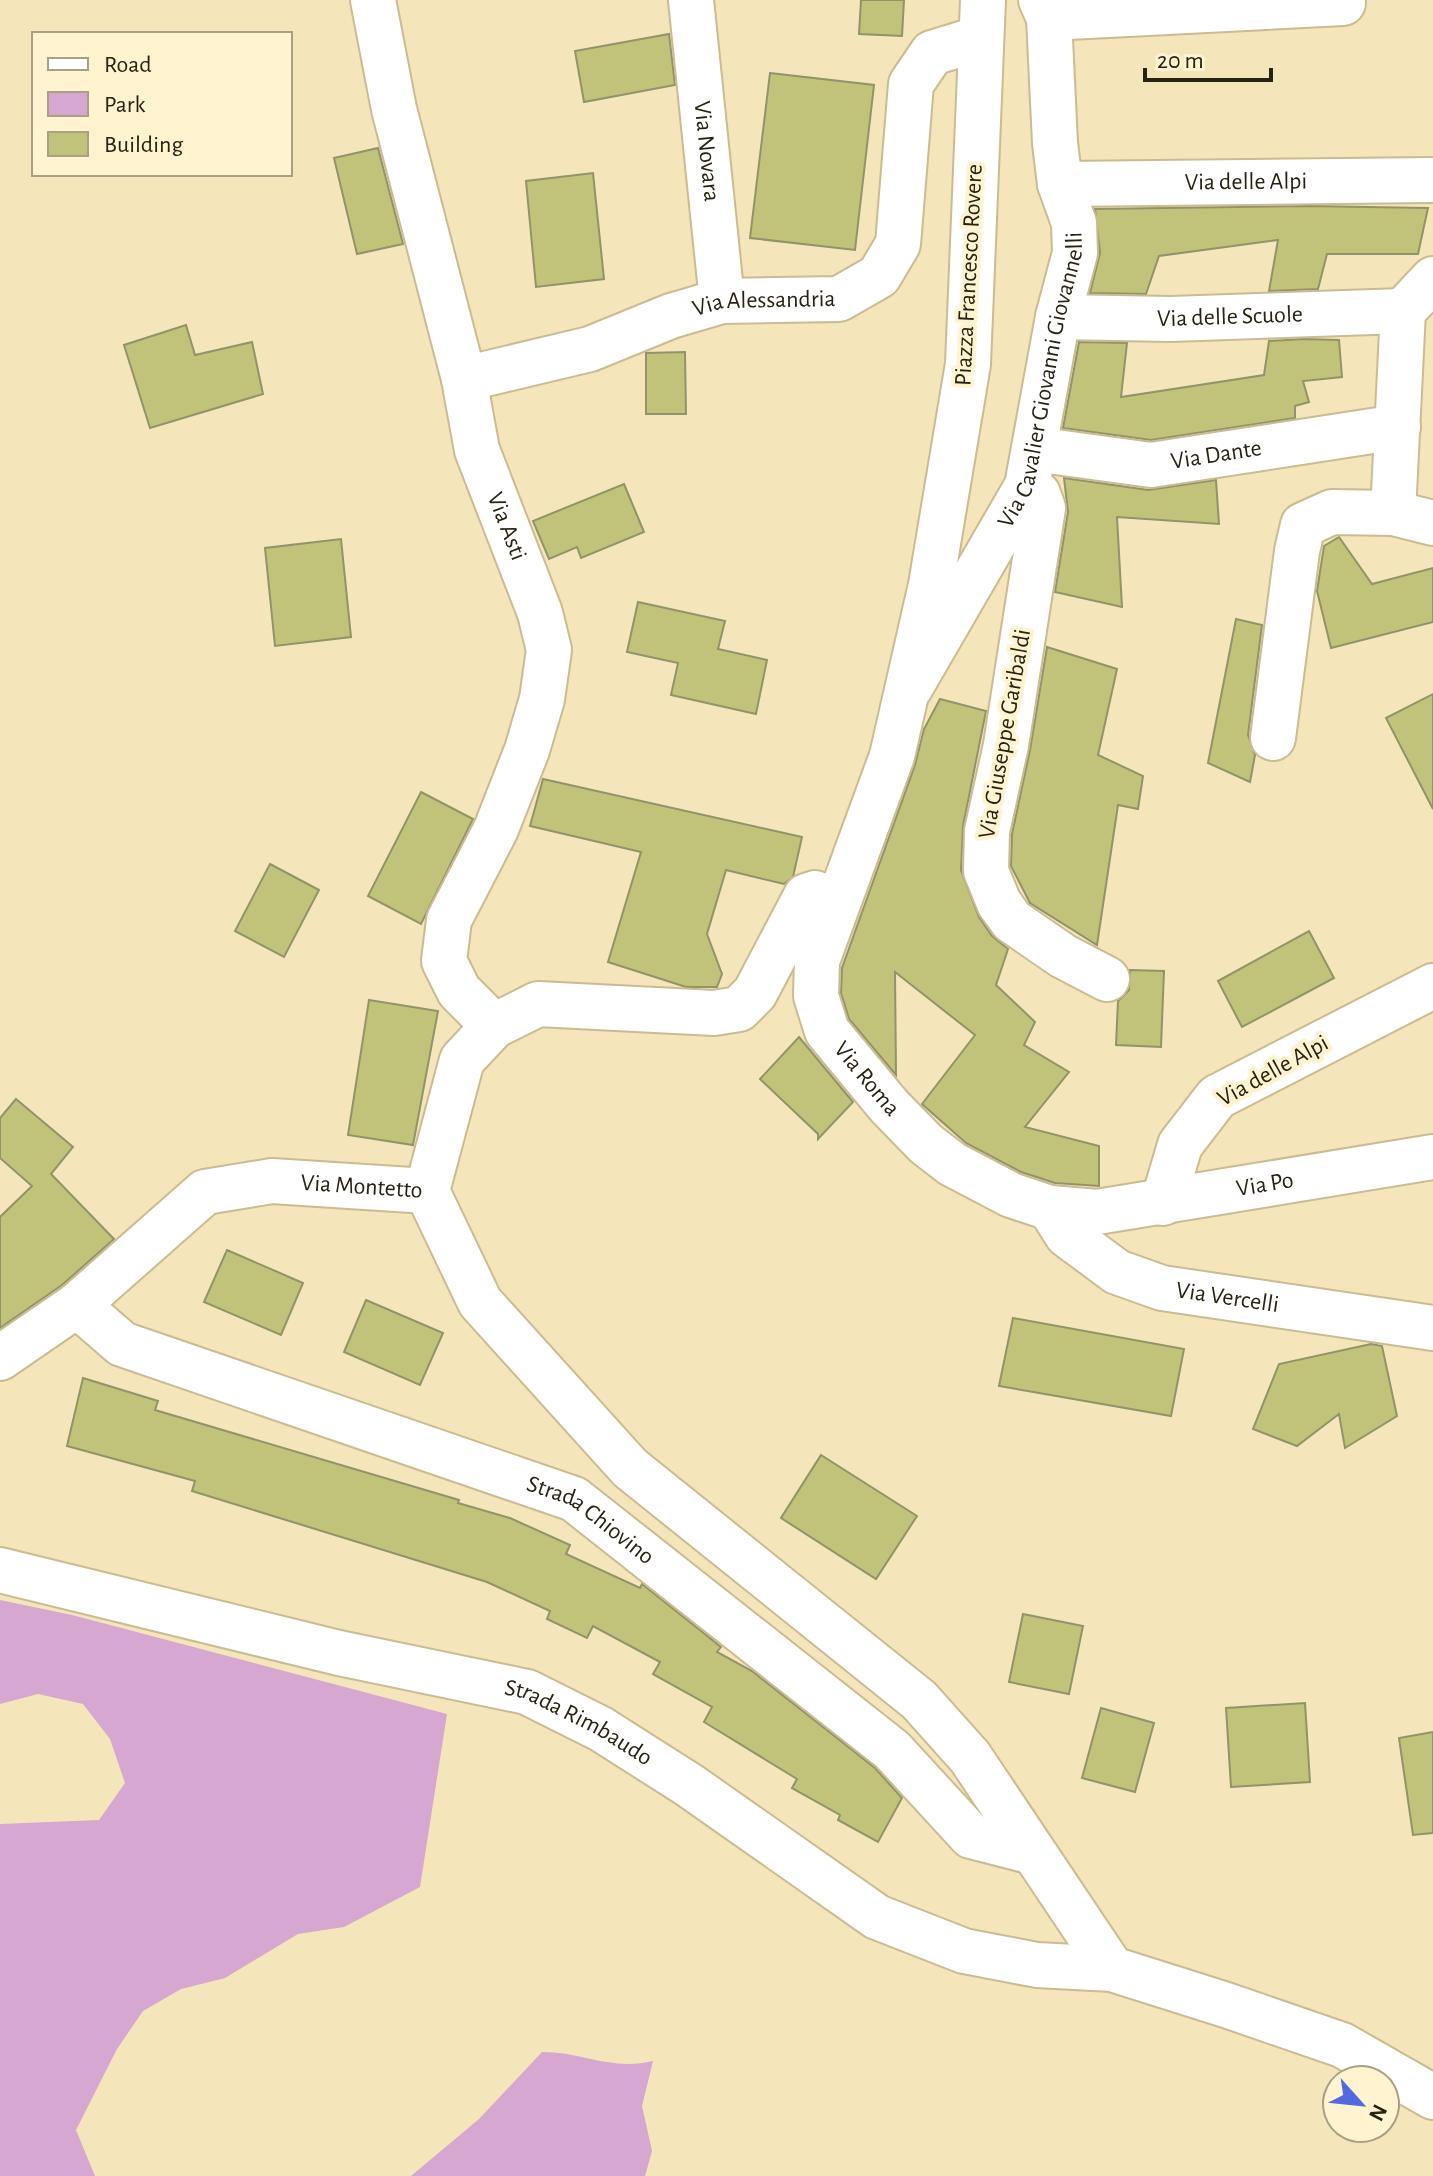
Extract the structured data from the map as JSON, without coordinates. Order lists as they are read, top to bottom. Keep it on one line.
{"streets":{"street":["Via Novara","Via delle Alpi","Piazza Francesco Rovere","Via Alessandria","Via delle Scuole","Via Cavalier Giovanni Giovannelli","Via Dante","Via Asti","Via Giuseppe Garibaldi","Via Roma","Via Montetto","Via Po","Via Vercelli","Strada Chiovino","Strada Rimbaudo"]},"crossings":[["Via Novara","Via Alessandria"],["Via delle Alpi","Via Cavalier Giovanni Giovannelli"],["Via delle Alpi","Via Po"],["Piazza Francesco Rovere","Via Alessandria"],["Piazza Francesco Rovere","Via Cavalier Giovanni Giovannelli"],["Piazza Francesco Rovere","Via Roma"],["Via Alessandria","Via Asti"],["Via delle Scuole","Via Cavalier Giovanni Giovannelli"],["Via Cavalier Giovanni Giovannelli","Via Dante"],["Via Cavalier Giovanni Giovannelli","Via Giuseppe Garibaldi"],["Via Cavalier Giovanni Giovannelli","Via Roma"],["Via Dante","Via Giuseppe Garibaldi"],["Via Asti","Via Montetto"],["Via Roma","Via Montetto"],["Via Roma","Via Po"],["Via Roma","Via Vercelli"],["Via Montetto","Strada Chiovino"]],"legend":["Road","Park","Building"],"scale_bar":"20 m","north":"bottom right"}
